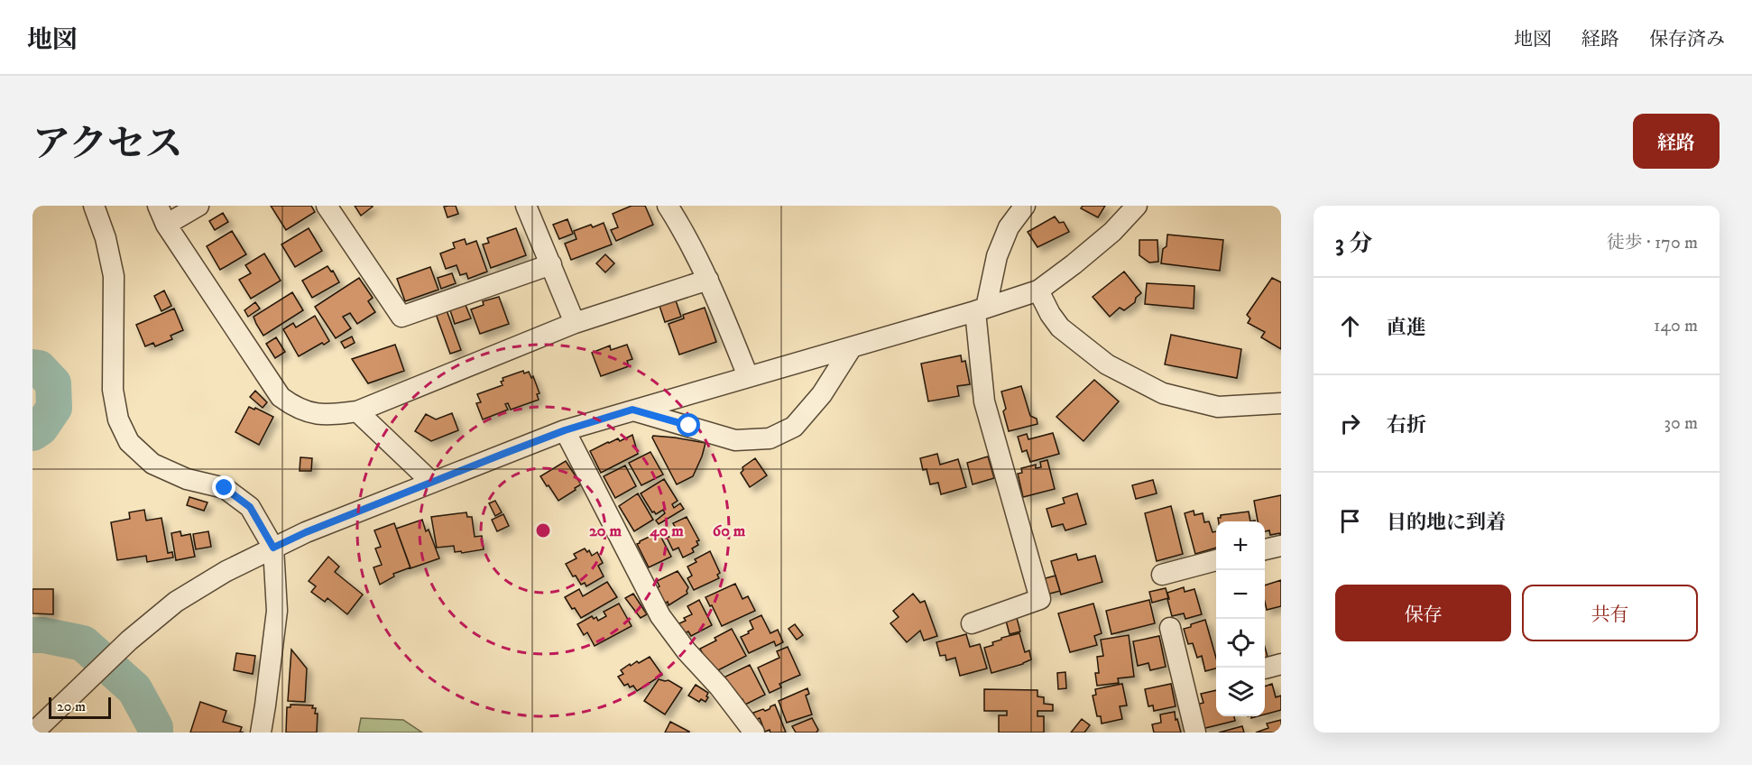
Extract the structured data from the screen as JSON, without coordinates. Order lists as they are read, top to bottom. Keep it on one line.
{"scale_bar":"20 m","page":{"header":"地図","nav":["地図","経路","保存済み"],"title":"アクセス","buttons":["経路",["保存","共有"]],"heading":["3 分","徒歩 · 170 m"],"list":[["直進","140 m"],["右折","30 m"],"目的地に到着"],"map_buttons":["+","−"],"scale":"20 m"},"rings":["20 m","40 m","60 m"]}
